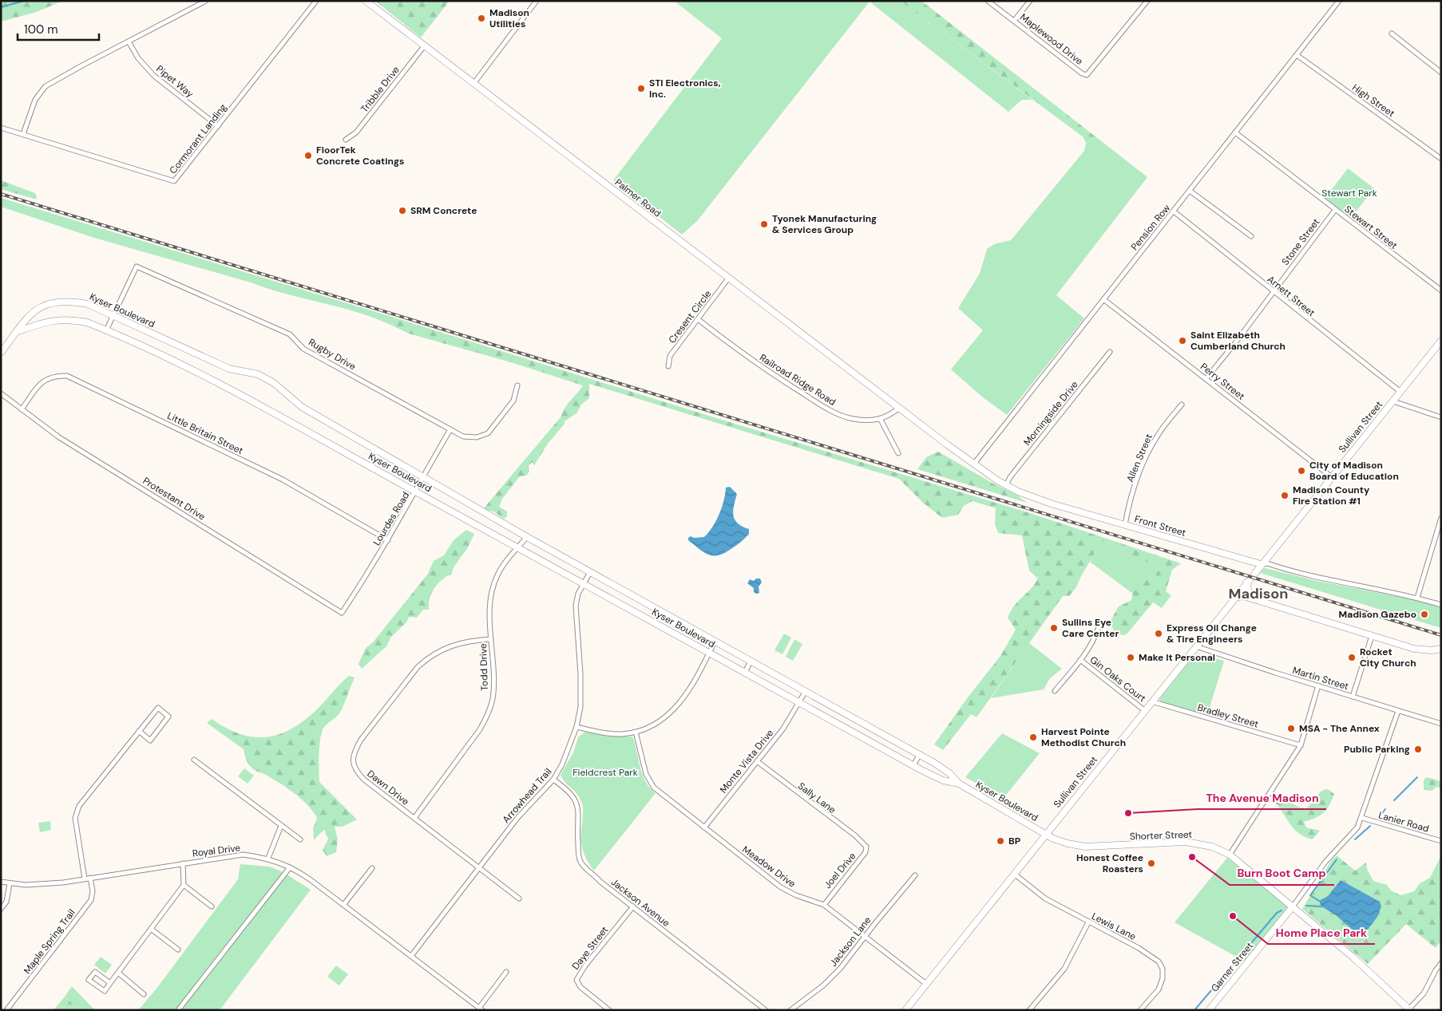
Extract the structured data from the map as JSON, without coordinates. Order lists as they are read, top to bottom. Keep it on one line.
{"streets":{"street":["Maplewood Drive","Pipet Way","Tribble Drive","High Street","Cormorant Landing","Palmer Road","Pension Row","Stewart Street","Stone Street","Arnett Street","Kyser Boulevard","Cresent Circle","Rugby Drive","Railroad Ridge Road","Perry Street","Morningside Drive","Sullivan Street","Little Britain Street","Allen Street","Protestant Drive","Lourdes Road","Front Street","Todd Drive","Martin Street","Gin Oaks Court","Bradley Street","Monte Vista Drive","Dawn Drive","Arrowhead Trail","Sally Lane","Lanier Road","Shorter Street","Royal Drive","Meadow Drive","Joel Drive","Jackson Avenue","Lewis Lane","Maple Spring Trail","Jackson Lane","Daye Street","Garner Street"]},"crossings":[["Pipet Way","Cormorant Landing"],["Tribble Drive","Palmer Road"],["High Street","Pension Row"],["Palmer Road","Cresent Circle"],["Palmer Road","Front Street"],["Pension Row","Stewart Street"],["Pension Row","Arnett Street"],["Pension Row","Perry Street"],["Pension Row","Front Street"],["Stewart Street","Stone Street"],["Stone Street","Arnett Street"],["Stone Street","Perry Street"],["Arnett Street","Sullivan Street"],["Kyser Boulevard","Rugby Drive"],["Kyser Boulevard","Sullivan Street"],["Kyser Boulevard","Lourdes Road"],["Kyser Boulevard","Todd Drive"],["Kyser Boulevard","Monte Vista Drive"],["Kyser Boulevard","Arrowhead Trail"],["Kyser Boulevard","Shorter Street"],["Cresent Circle","Railroad Ridge Road"],["Rugby Drive","Lourdes Road"],["Perry Street","Sullivan Street"],["Morningside Drive","Front Street"],["Sullivan Street","Front Street"],["Sullivan Street","Martin Street"],["Sullivan Street","Gin Oaks Court"],["Sullivan Street","Bradley Street"],["Sullivan Street","Shorter Street"],["Sullivan Street","Meadow Drive"],["Sullivan Street","Lewis Lane"],["Little Britain Street","Protestant Drive"],["Little Britain Street","Lourdes Road"],["Allen Street","Front Street"],["Protestant Drive","Lourdes Road"],["Todd Drive","Dawn Drive"],["Martin Street","Garner Street"],["Monte Vista Drive","Sally Lane"],["Monte Vista Drive","Meadow Drive"],["Dawn Drive","Arrowhead Trail"],["Arrowhead Trail","Royal Drive"],["Arrowhead Trail","Jackson Avenue"],["Sally Lane","Joel Drive"],["Lanier Road","Garner Street"],["Shorter Street","Garner Street"],["Royal Drive","Maple Spring Trail"],["Meadow Drive","Joel Drive"],["Meadow Drive","Jackson Lane"],["Jackson Avenue","Daye Street"]],"districts":["Madison"],"parks":["Stewart Park","Fieldcrest Park"],"places":["Madison Utilities","STI Electronics, Inc.","FloorTek Concrete Coatings","SRM Concrete","Tyonek Manufacturing & Services Group","Saint Elizabeth Cumberland Church","City of Madison Board of Education","Madison County Fire Station #1","Madison Gazebo","Sullins Eye Care Center","Express Oil Change & Tire Engineers","Make It Personal","Rocket City Church","MSA - The Annex","Harvest Pointe Methodist Church","Public Parking","The Avenue Madison","BP","Burn Boot Camp","Honest Coffee Roasters","Home Place Park"],"scale_bar":"100 m"}
